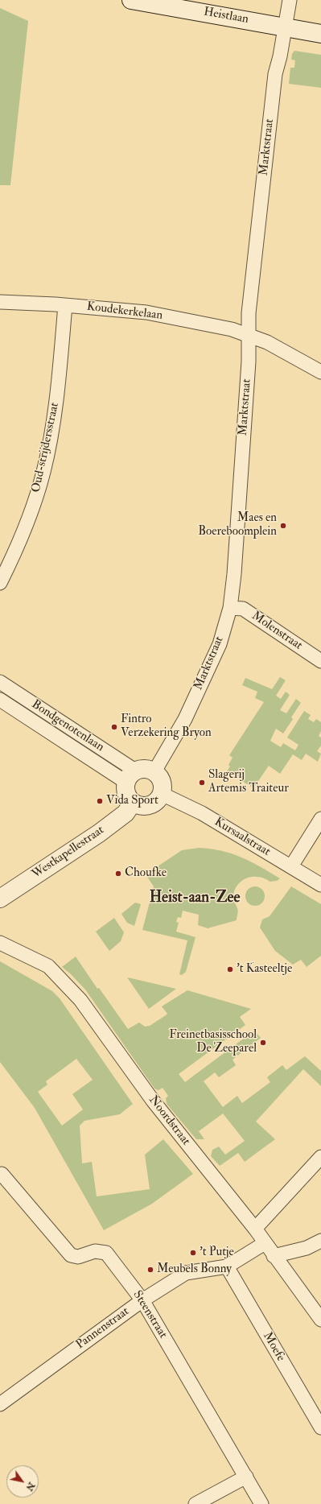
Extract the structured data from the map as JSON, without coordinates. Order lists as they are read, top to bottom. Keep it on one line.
{"streets":{"street":["Heistlaan","Marktstraat","Koudekerkelaan","Oud-strijdersstraat","Molenstraat","Bondgenotenlaan","Kursaalstraat","Westkapellestraat","Noordstraat","Steenstraat","Pannenstraat","Moefe"]},"crossings":[["Heistlaan","Marktstraat"],["Marktstraat","Koudekerkelaan"],["Marktstraat","Molenstraat"],["Marktstraat","Bondgenotenlaan"],["Marktstraat","Kursaalstraat"],["Marktstraat","Westkapellestraat"],["Koudekerkelaan","Oud-strijdersstraat"],["Bondgenotenlaan","Kursaalstraat"],["Bondgenotenlaan","Westkapellestraat"],["Kursaalstraat","Westkapellestraat"],["Noordstraat","Pannenstraat"],["Steenstraat","Pannenstraat"],["Pannenstraat","Moefe"]],"districts":["Heist-aan-Zee"],"places":["Maes en Boereboomplein","Fintro Verzekering Bryon","Slagerij Artemis Traiteur","Vida Sport","Choufke","'t Kasteeltje","Freinetbasisschool De Zeeparel","'t Putje","Meubels Bonny"],"north":"bottom right"}
